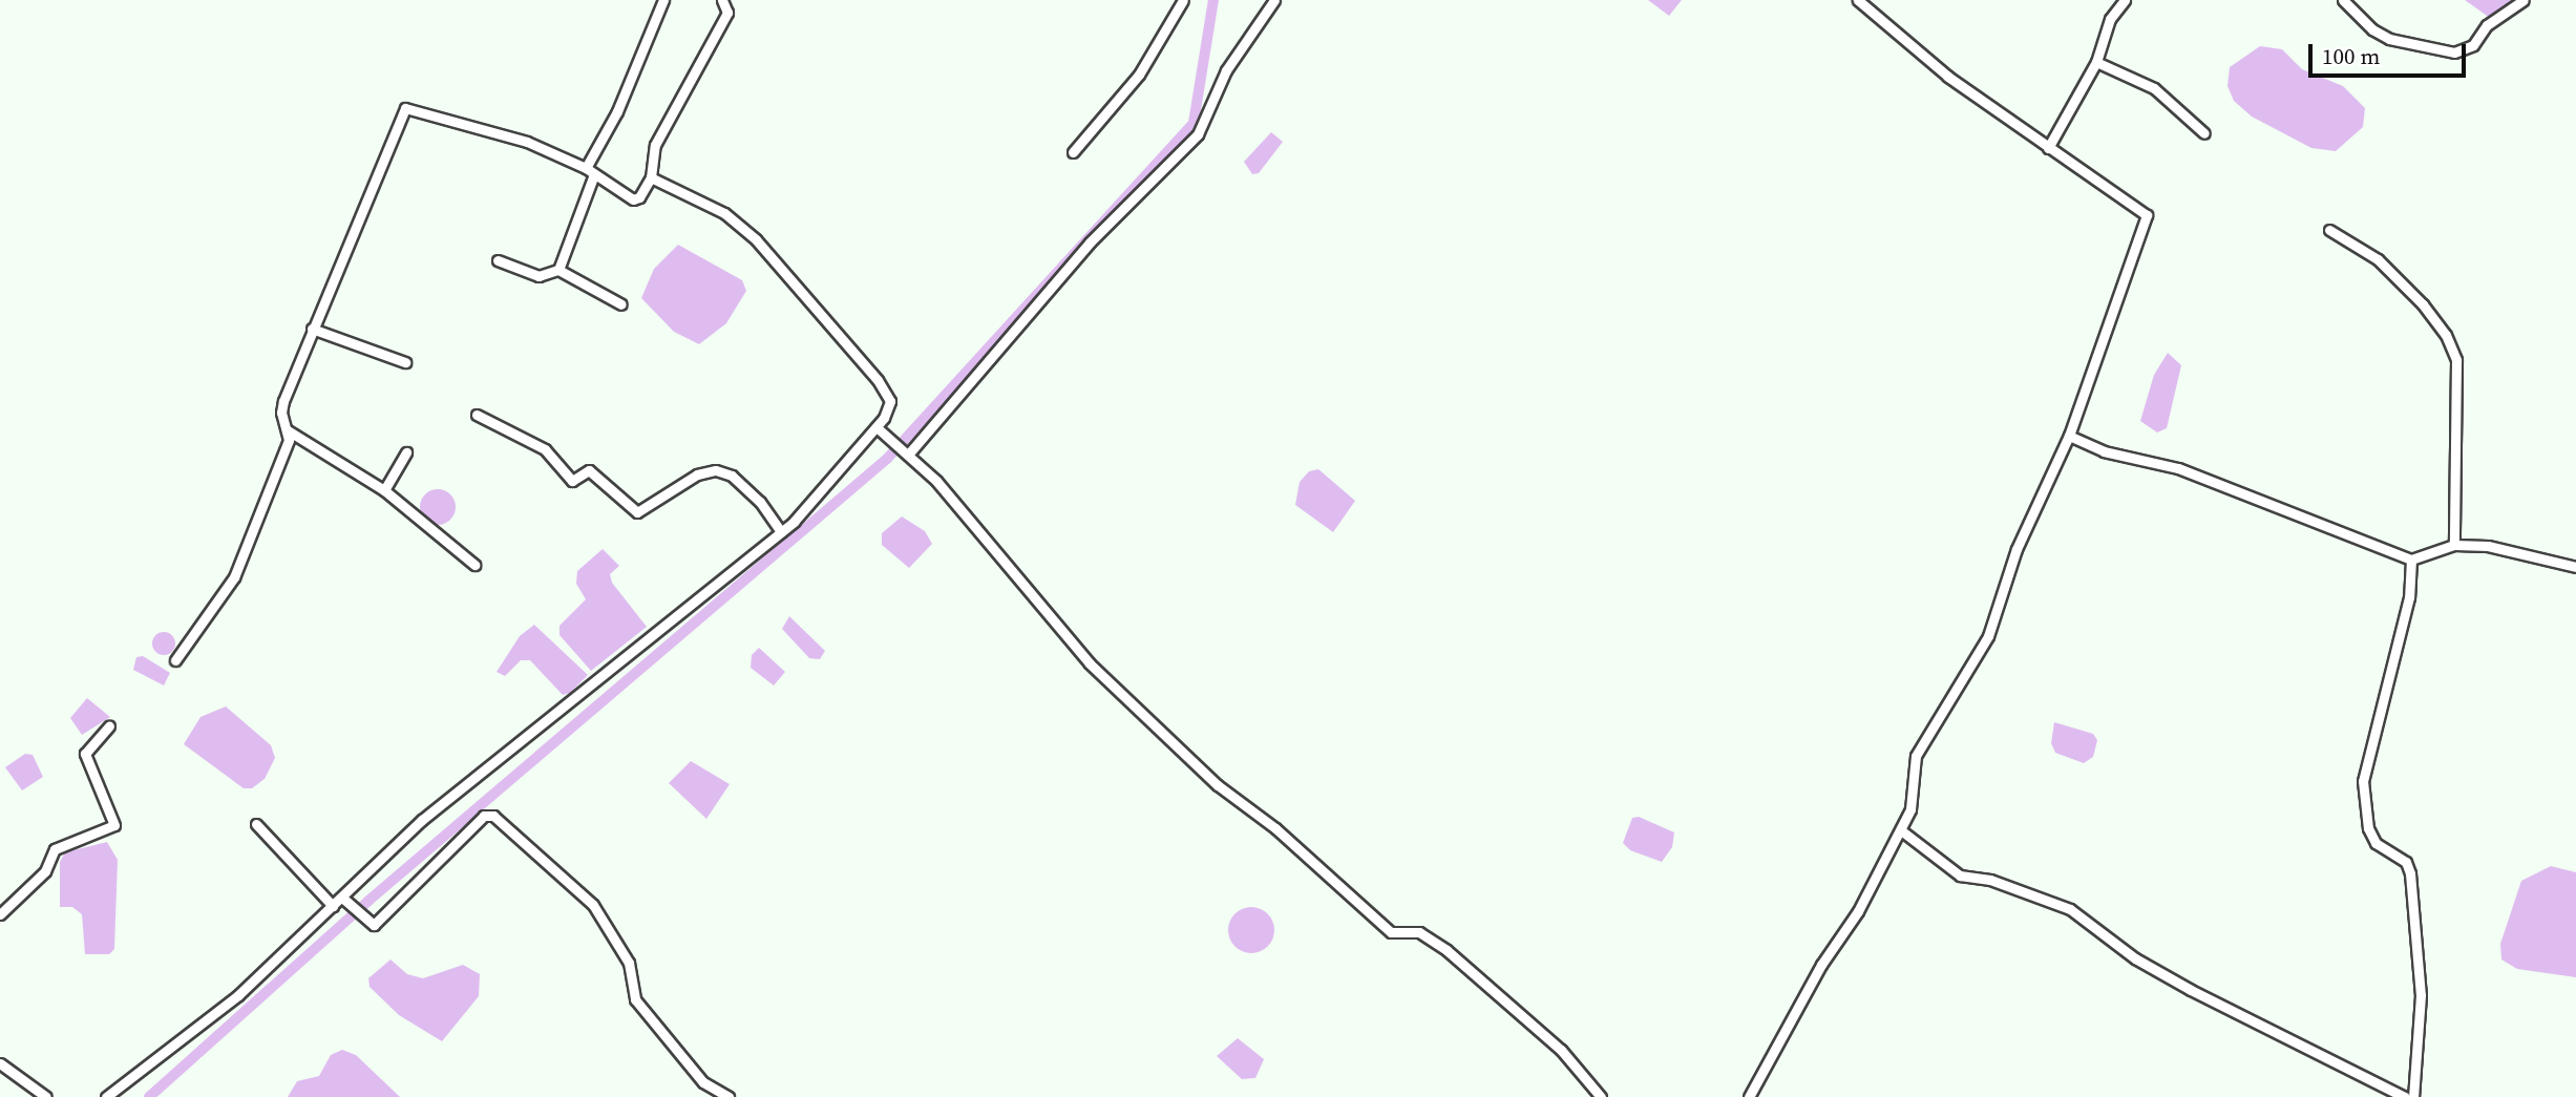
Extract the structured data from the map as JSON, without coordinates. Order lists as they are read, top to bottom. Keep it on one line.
{"scale_bar":"100 m"}
